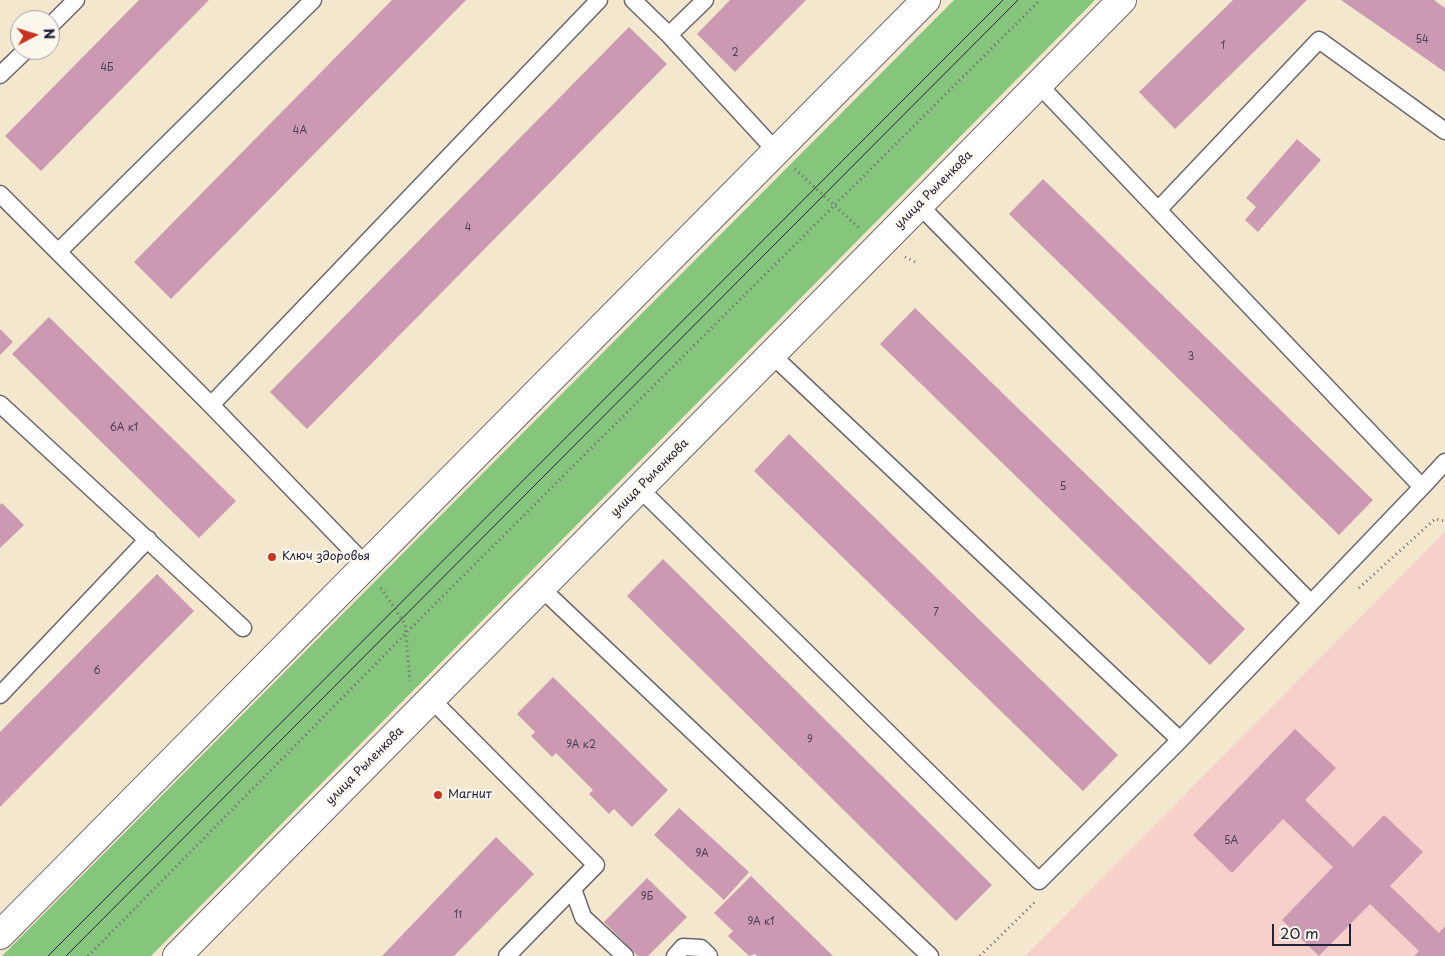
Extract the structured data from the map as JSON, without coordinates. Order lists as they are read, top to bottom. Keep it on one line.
{"streets":{"main road":["улица Рыленкова"]},"places":["Ключ здоровья","Магнит"],"house_numbers":["54","1","2","4Б","4А","4","3","6А к1","5","7","6","9","9А к2","5А","9А","9Б","11","9А к1"],"scale_bar":"20 m","north":"right"}
